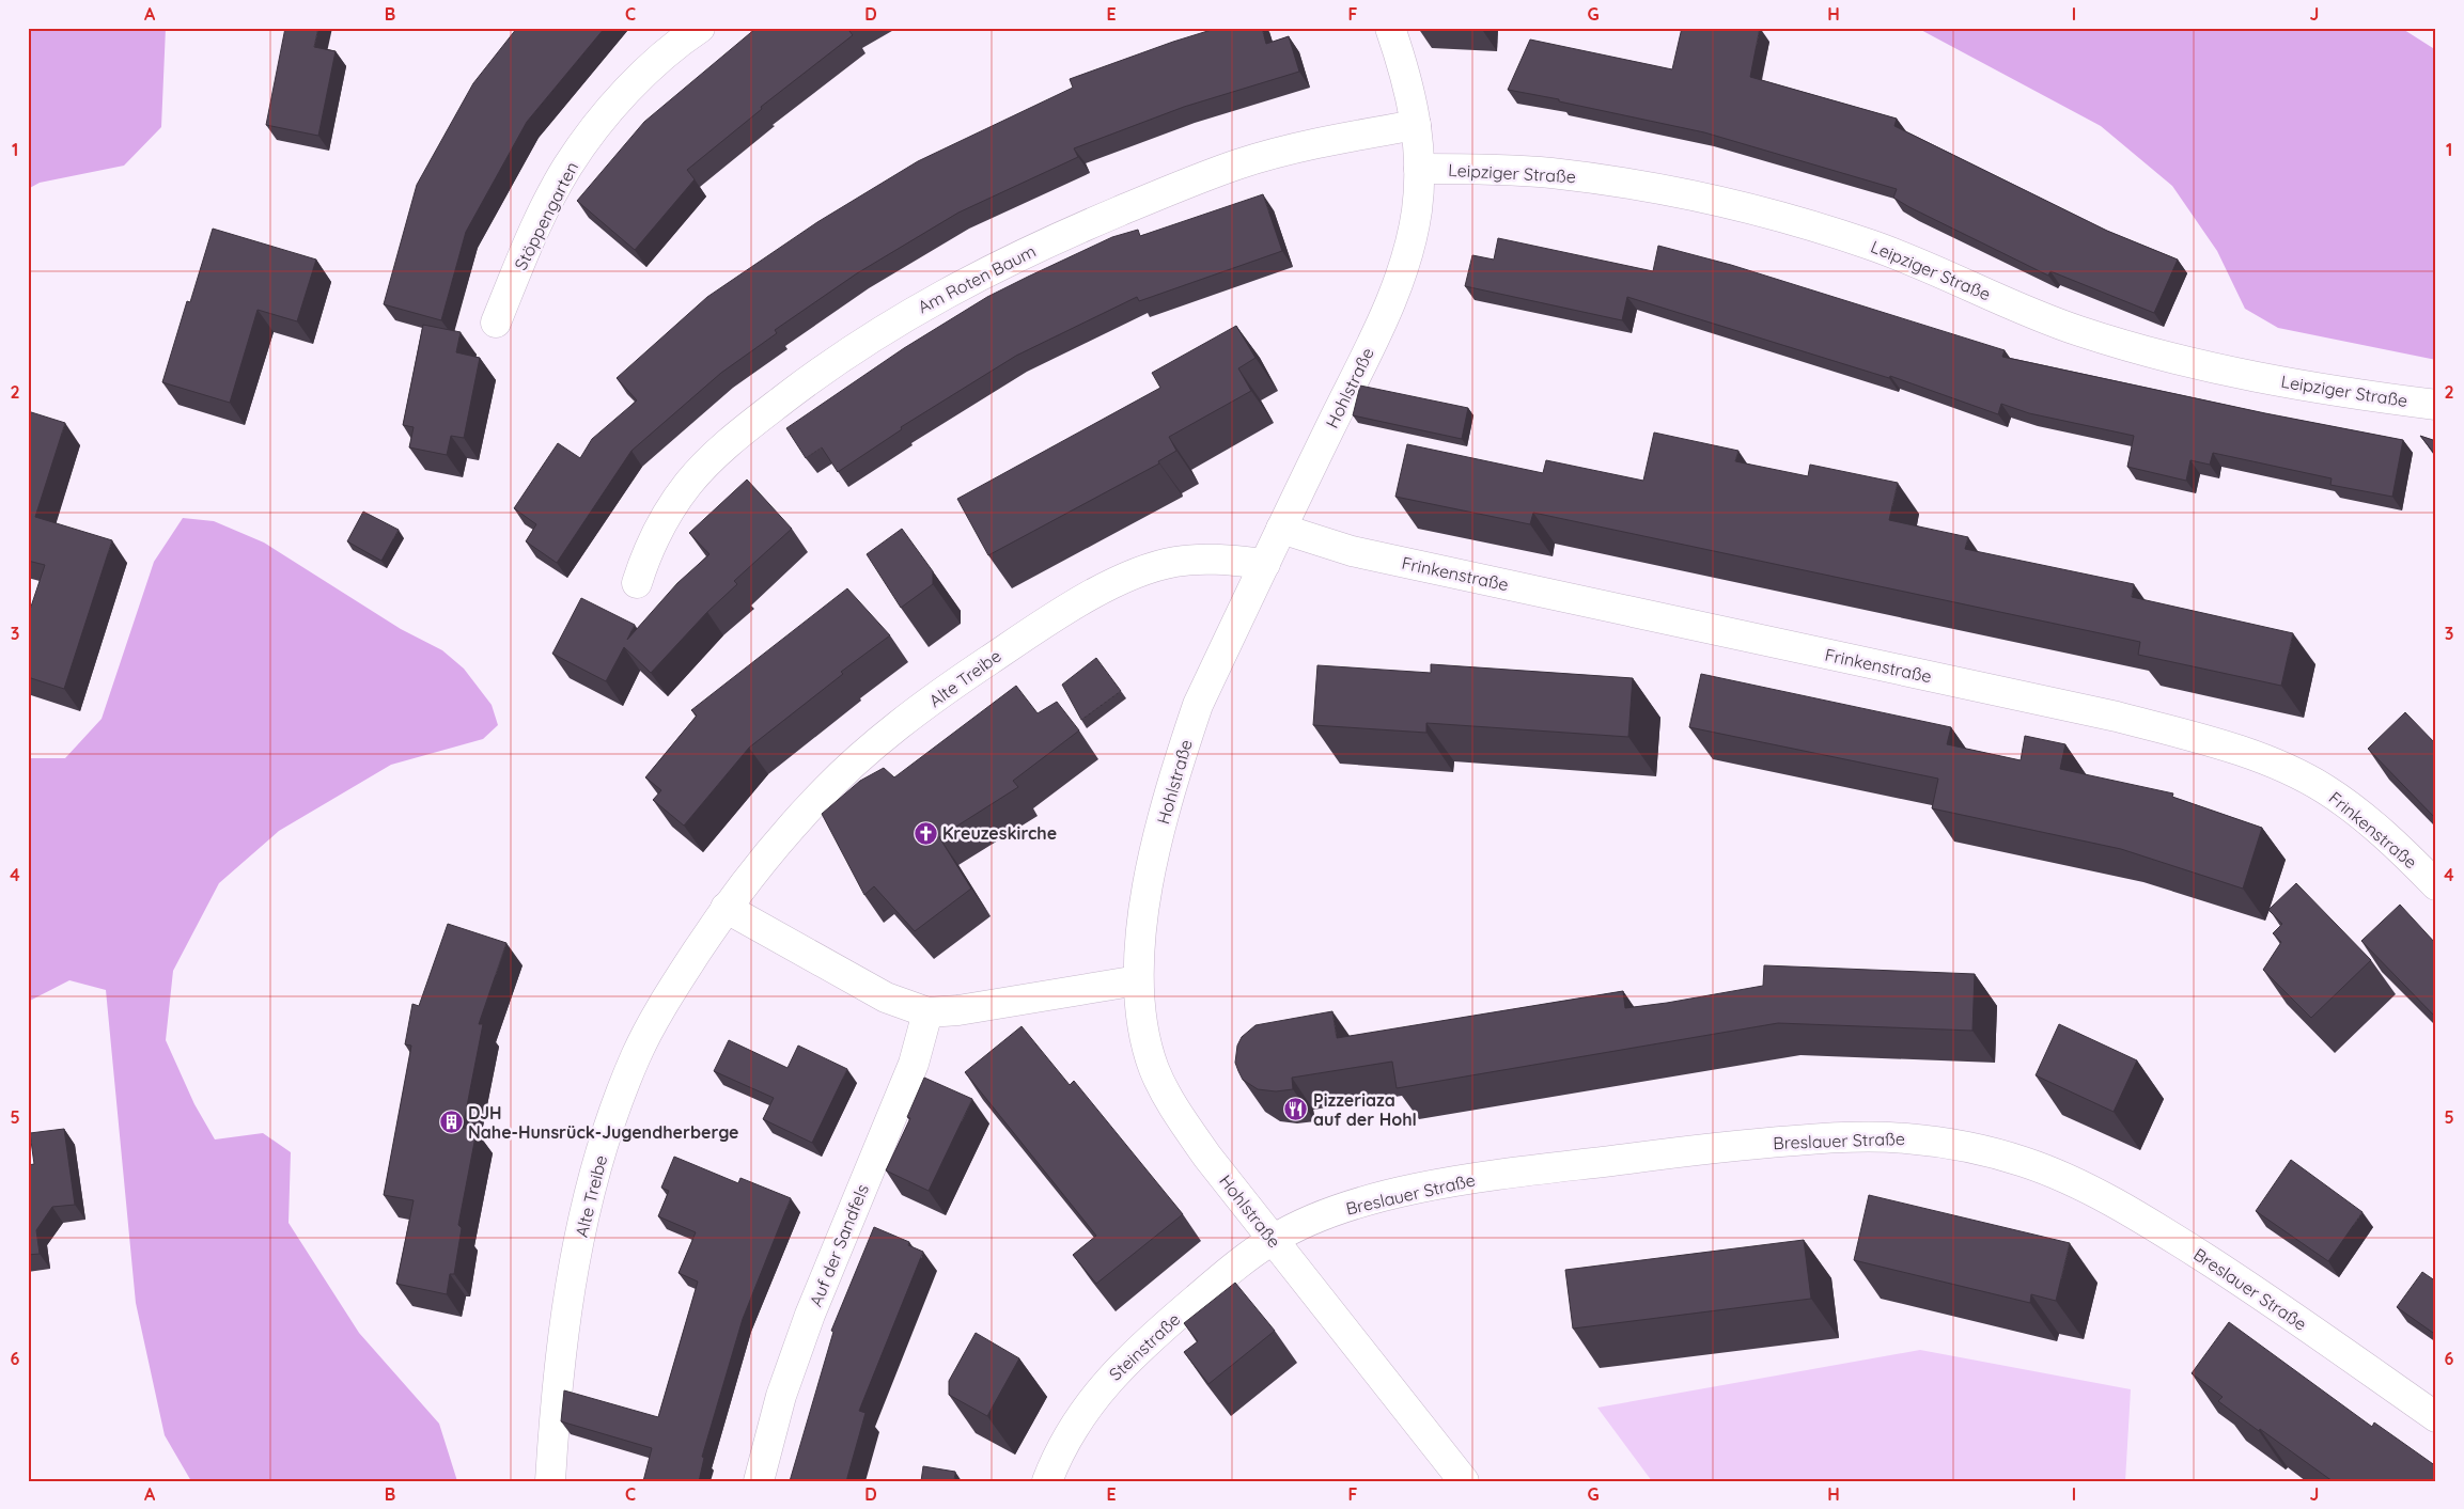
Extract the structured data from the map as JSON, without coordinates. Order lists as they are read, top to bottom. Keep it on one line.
{"streets":{"street":["Leipziger Straße","Stöppengarten","Am Roten Baum","Hohlstraße","Frinkenstraße","Alte Treibe","Breslauer Straße","Auf der Sandfels","Steinstraße"]},"crossings":[["Leipziger Straße","Hohlstraße"],["Am Roten Baum","Hohlstraße"],["Hohlstraße","Frinkenstraße"],["Hohlstraße","Alte Treibe"],["Hohlstraße","Breslauer Straße"],["Hohlstraße","Steinstraße"],["Breslauer Straße","Steinstraße"]],"places":{"church":["Kreuzeskirche"],"restaurant":["Pizzeriaza auf der Hohl"],"building":["DJH Nahe-Hunsrück-Jugendherberge"]},"grid":{"columns":["A","B","C","D","E","F","G","H","I","J"],"rows":["1","2","3","4","5","6"]}}
